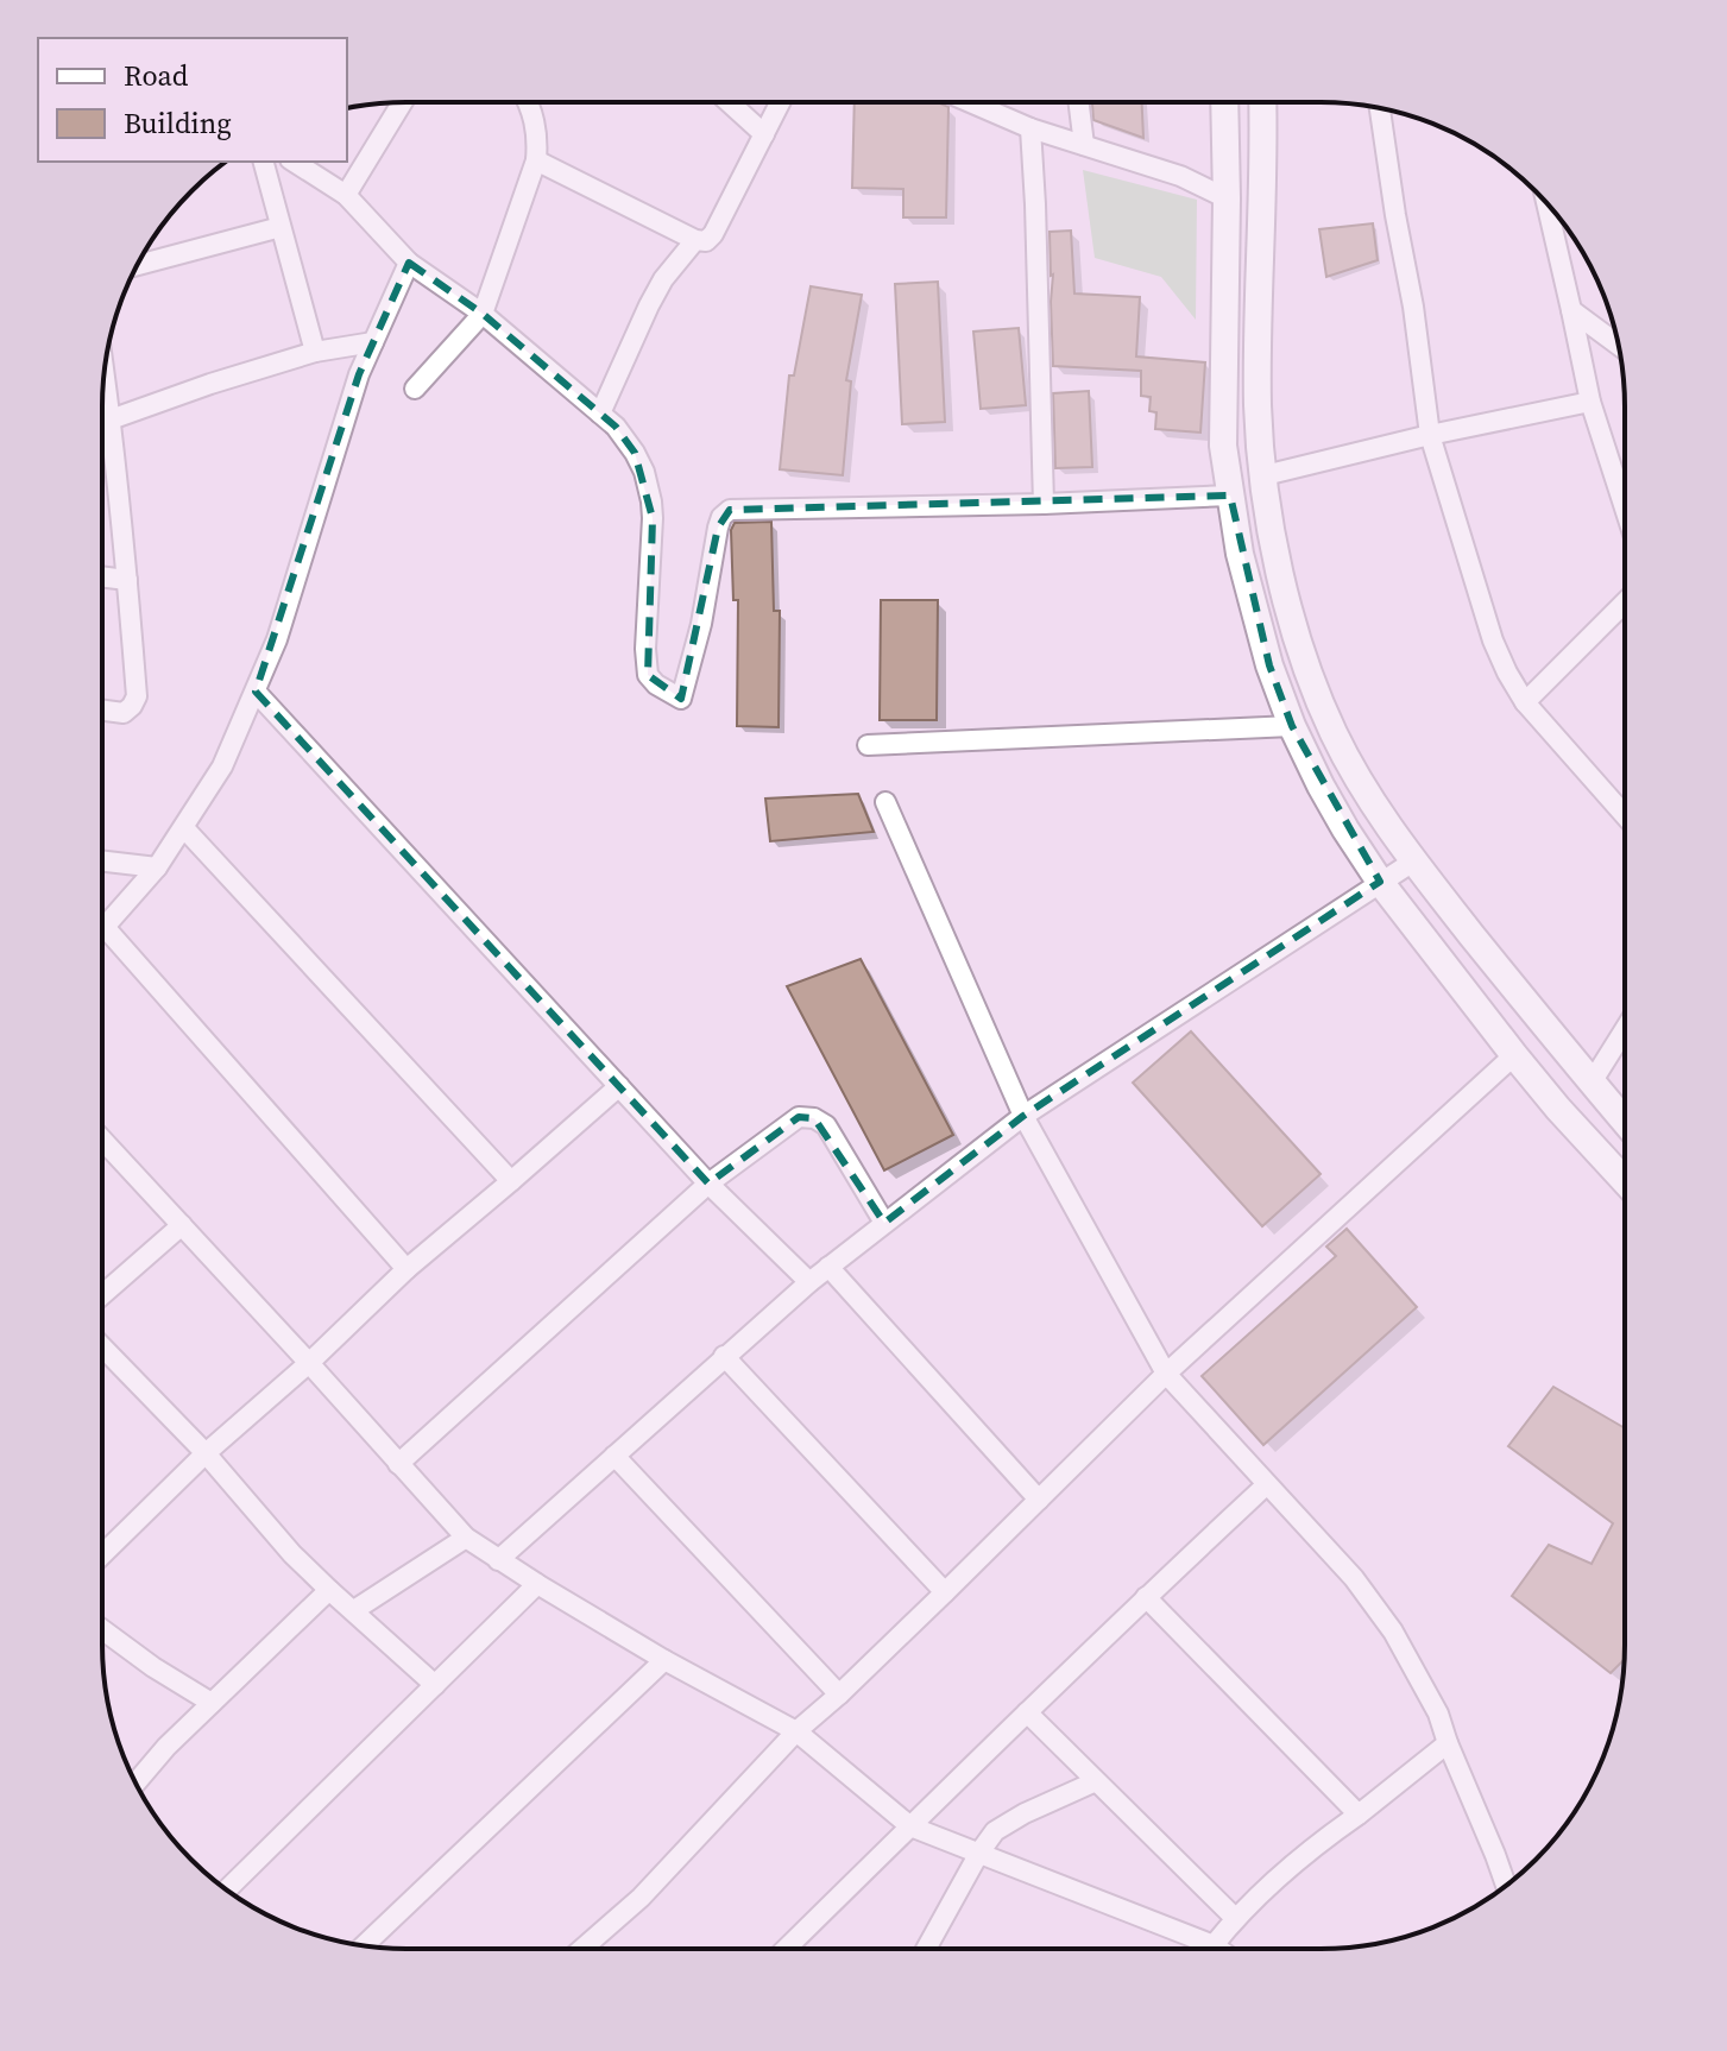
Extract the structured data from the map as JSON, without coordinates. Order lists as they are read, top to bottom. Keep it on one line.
{"legend":["Road","Building"]}
